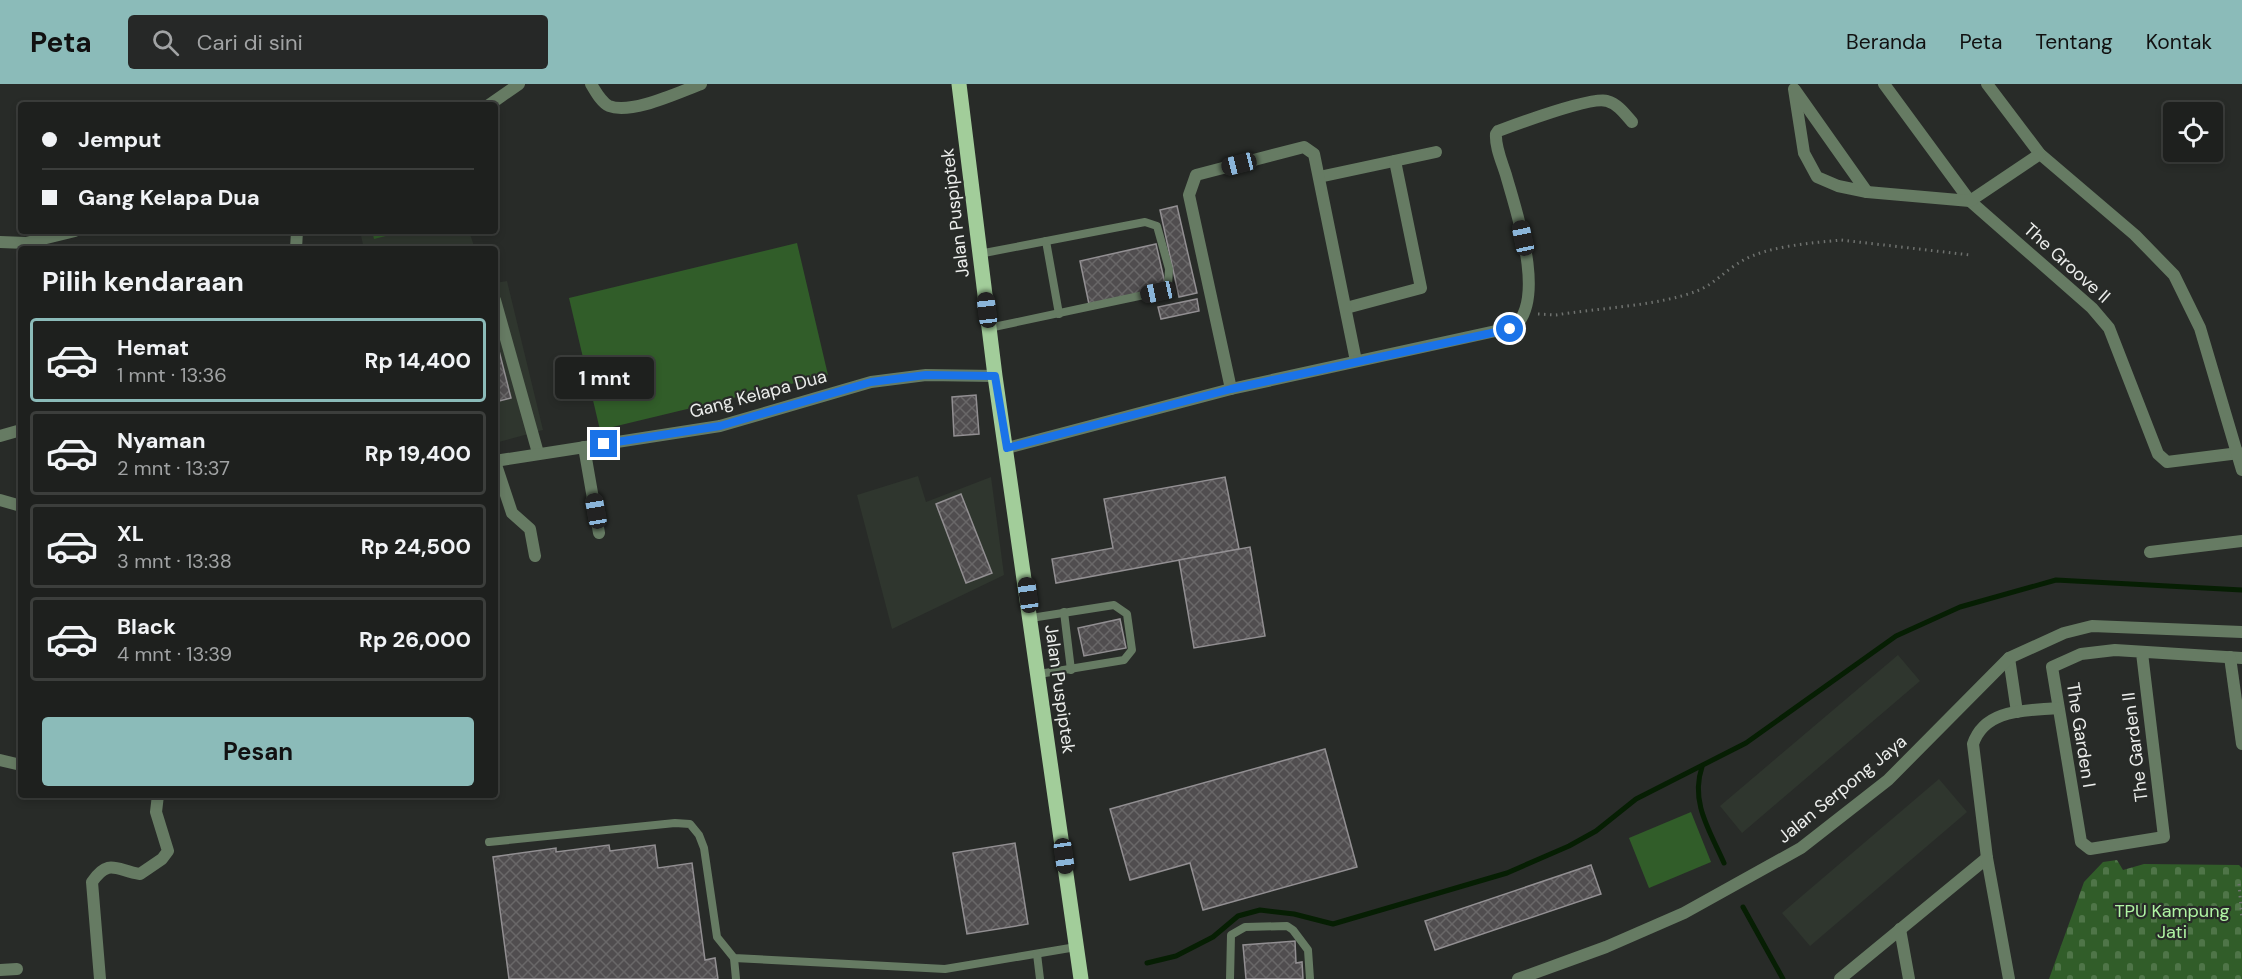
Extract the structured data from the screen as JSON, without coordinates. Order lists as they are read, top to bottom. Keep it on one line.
{"streets":{"main road":["Jalan Puspiptek"],"street":["The Groove II","Gang Kelapa Dua","The Garden I","The Garden II","Jalan Serpong Jaya"]},"crossings":[["Jalan Puspiptek","Gang Kelapa Dua"],["The Garden I","The Garden II"]],"parks":["TPU Kampung Jati"],"page":{"header":"Peta","search":"Cari di sini","nav":["Beranda","Peta","Tentang","Kontak"],"banner":["Jemput","Gang Kelapa Dua"],"heading":"Pilih kendaraan","list":[{"name":"Hemat","note":"1 mnt · 13:36","value":"Rp 14,400"},{"name":"Nyaman","note":"2 mnt · 13:37","value":"Rp 19,400"},{"name":"XL","note":"3 mnt · 13:38","value":"Rp 24,500"},{"name":"Black","note":"4 mnt · 13:39","value":"Rp 26,000"}],"bubble":"1 mnt","buttons":"Pesan"}}
